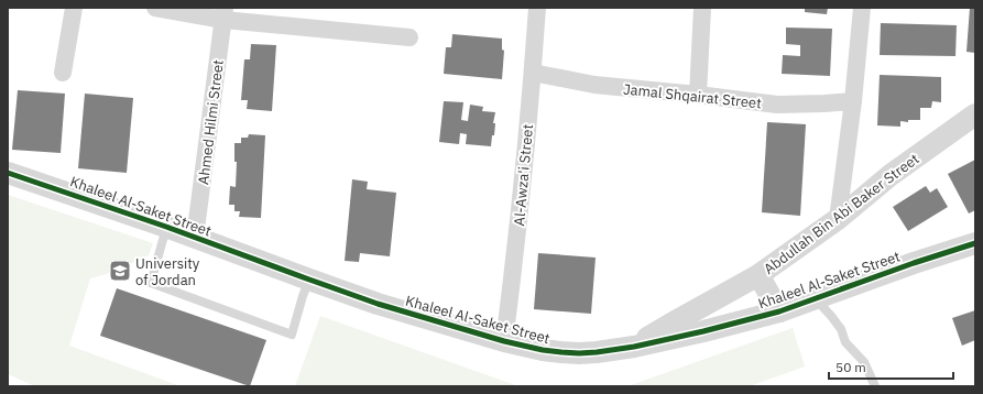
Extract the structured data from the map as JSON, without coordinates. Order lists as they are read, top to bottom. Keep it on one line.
{"streets":{"street":["Jamal Shqairat Street","Ahmed Hilmi Street","Al-Awza'i Street","Khaleel Al-Saket Street","Abdullah Bin Abi Baker Street"]},"crossings":[["Jamal Shqairat Street","Al-Awza'i Street"],["Ahmed Hilmi Street","Khaleel Al-Saket Street"],["Al-Awza'i Street","Khaleel Al-Saket Street"],["Khaleel Al-Saket Street","Abdullah Bin Abi Baker Street"]],"places":{"school or university":["University of Jordan"]},"scale_bar":"50 m"}
